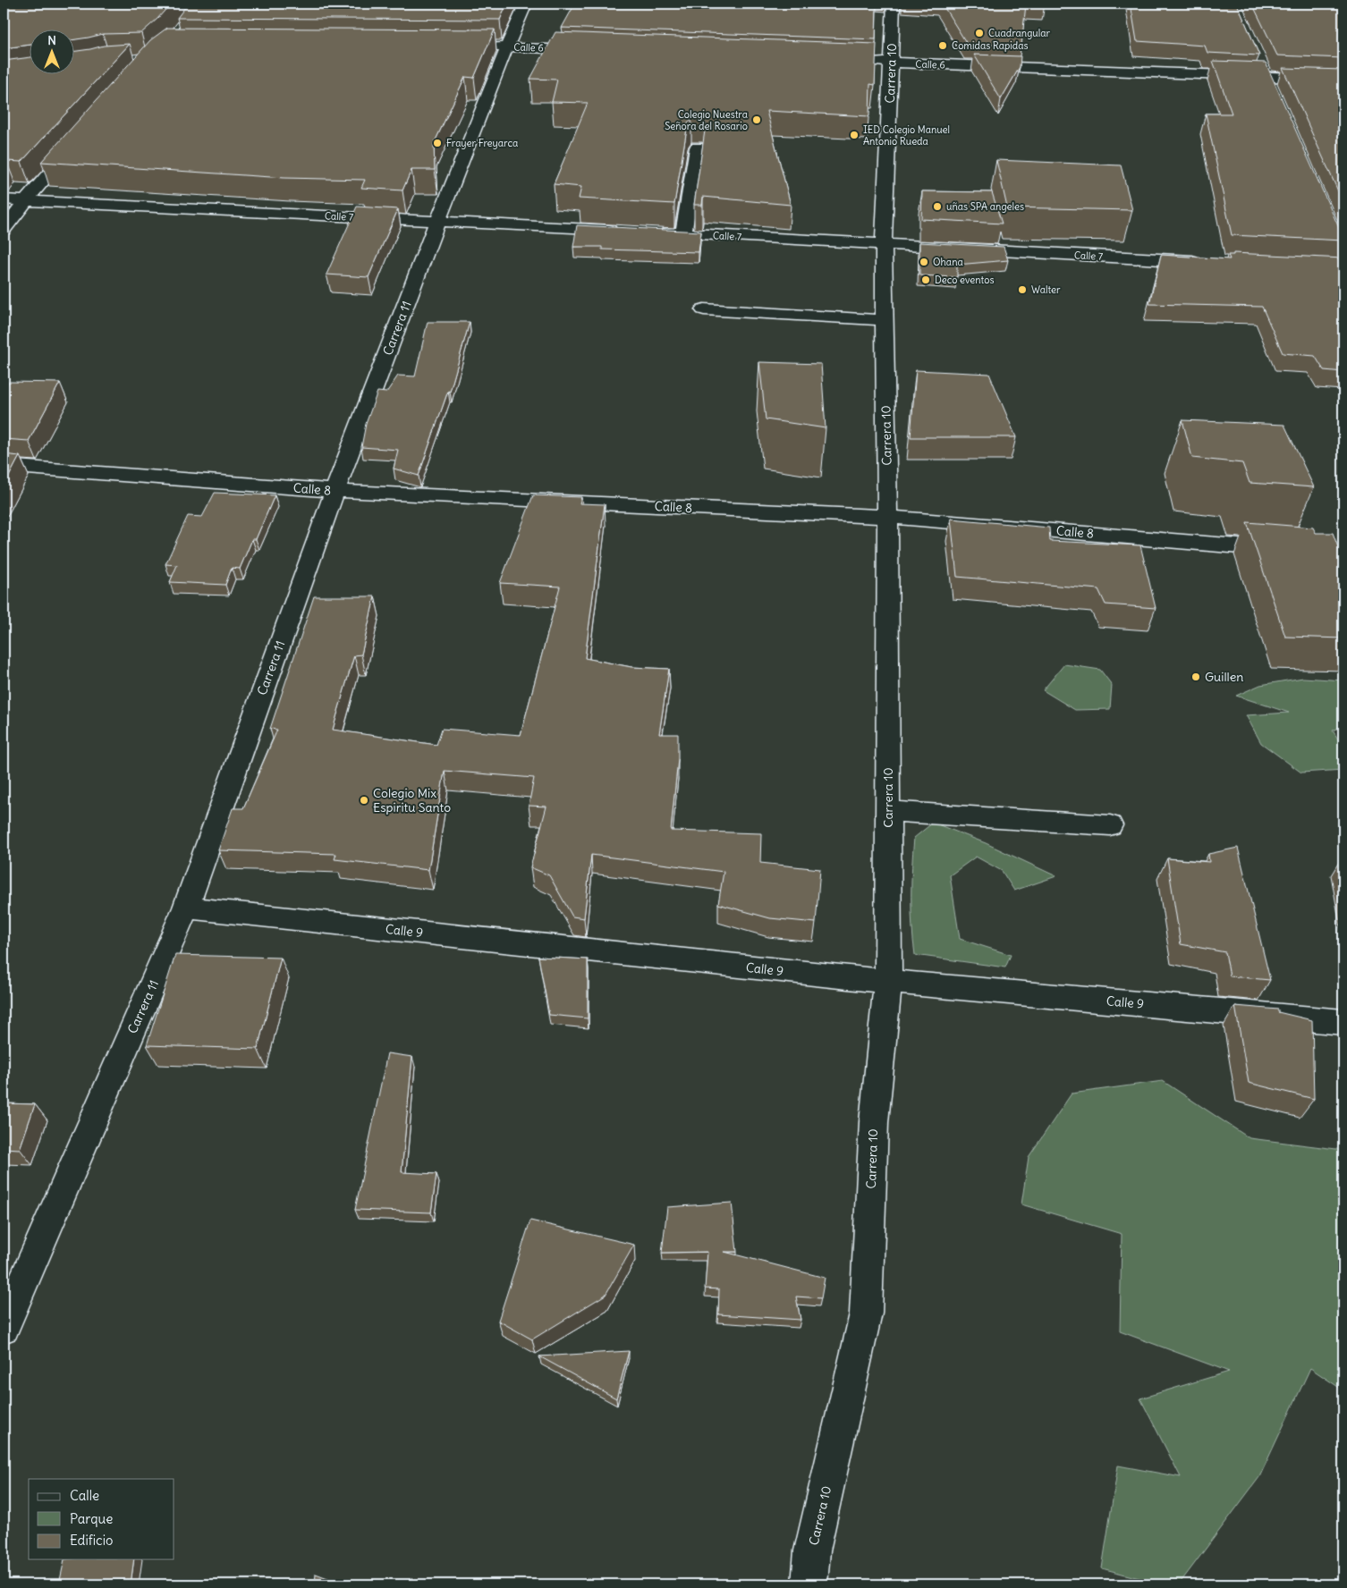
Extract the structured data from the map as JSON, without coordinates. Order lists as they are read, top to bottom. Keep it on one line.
{"streets":{"street":["Calle 6","Carrera 10","Calle 7","Carrera 11","Calle 8","Calle 9"]},"crossings":[["Calle 6","Carrera 10"],["Calle 6","Carrera 11"],["Carrera 10","Calle 7"],["Carrera 10","Calle 8"],["Carrera 10","Calle 9"],["Calle 7","Carrera 11"],["Carrera 11","Calle 8"],["Carrera 11","Calle 9"]],"places":["Cuadrangular","Comidas Rapidas","Colegio Nuestra Señora del Rosario","IED Colegio Manuel Antonio Rueda","Frayer Freyarca","uñas SPA angeles","Ohana","Deco eventos","Walter","Guillen","Colegio Mix Espiritu Santo"],"legend":["Calle","Parque","Edificio"],"north":"top"}
